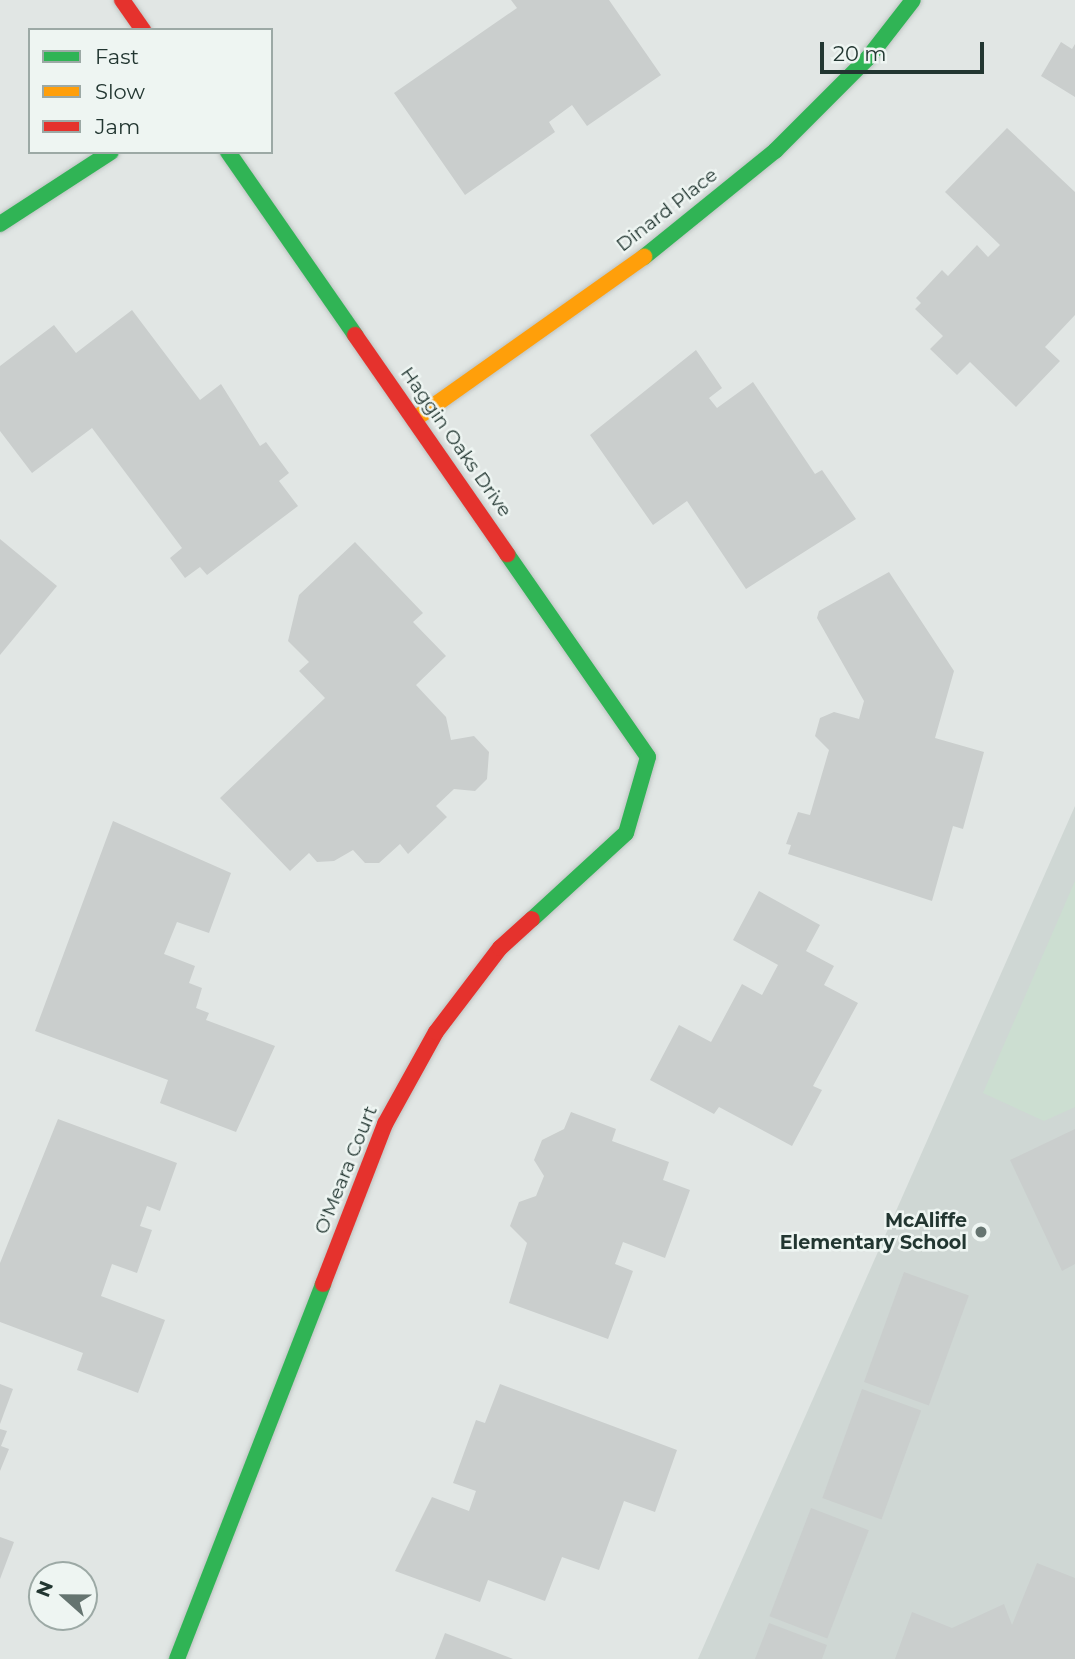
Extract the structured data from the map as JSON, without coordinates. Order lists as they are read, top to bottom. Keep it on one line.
{"streets":{"street":["Dinard Place","Haggin Oaks Drive","O'Meara Court"]},"crossings":[["Dinard Place","Haggin Oaks Drive"],["Haggin Oaks Drive","O'Meara Court"]],"places":["McAliffe Elementary School"],"legend":["Fast","Slow","Jam"],"scale_bar":"20 m","north":"left"}
